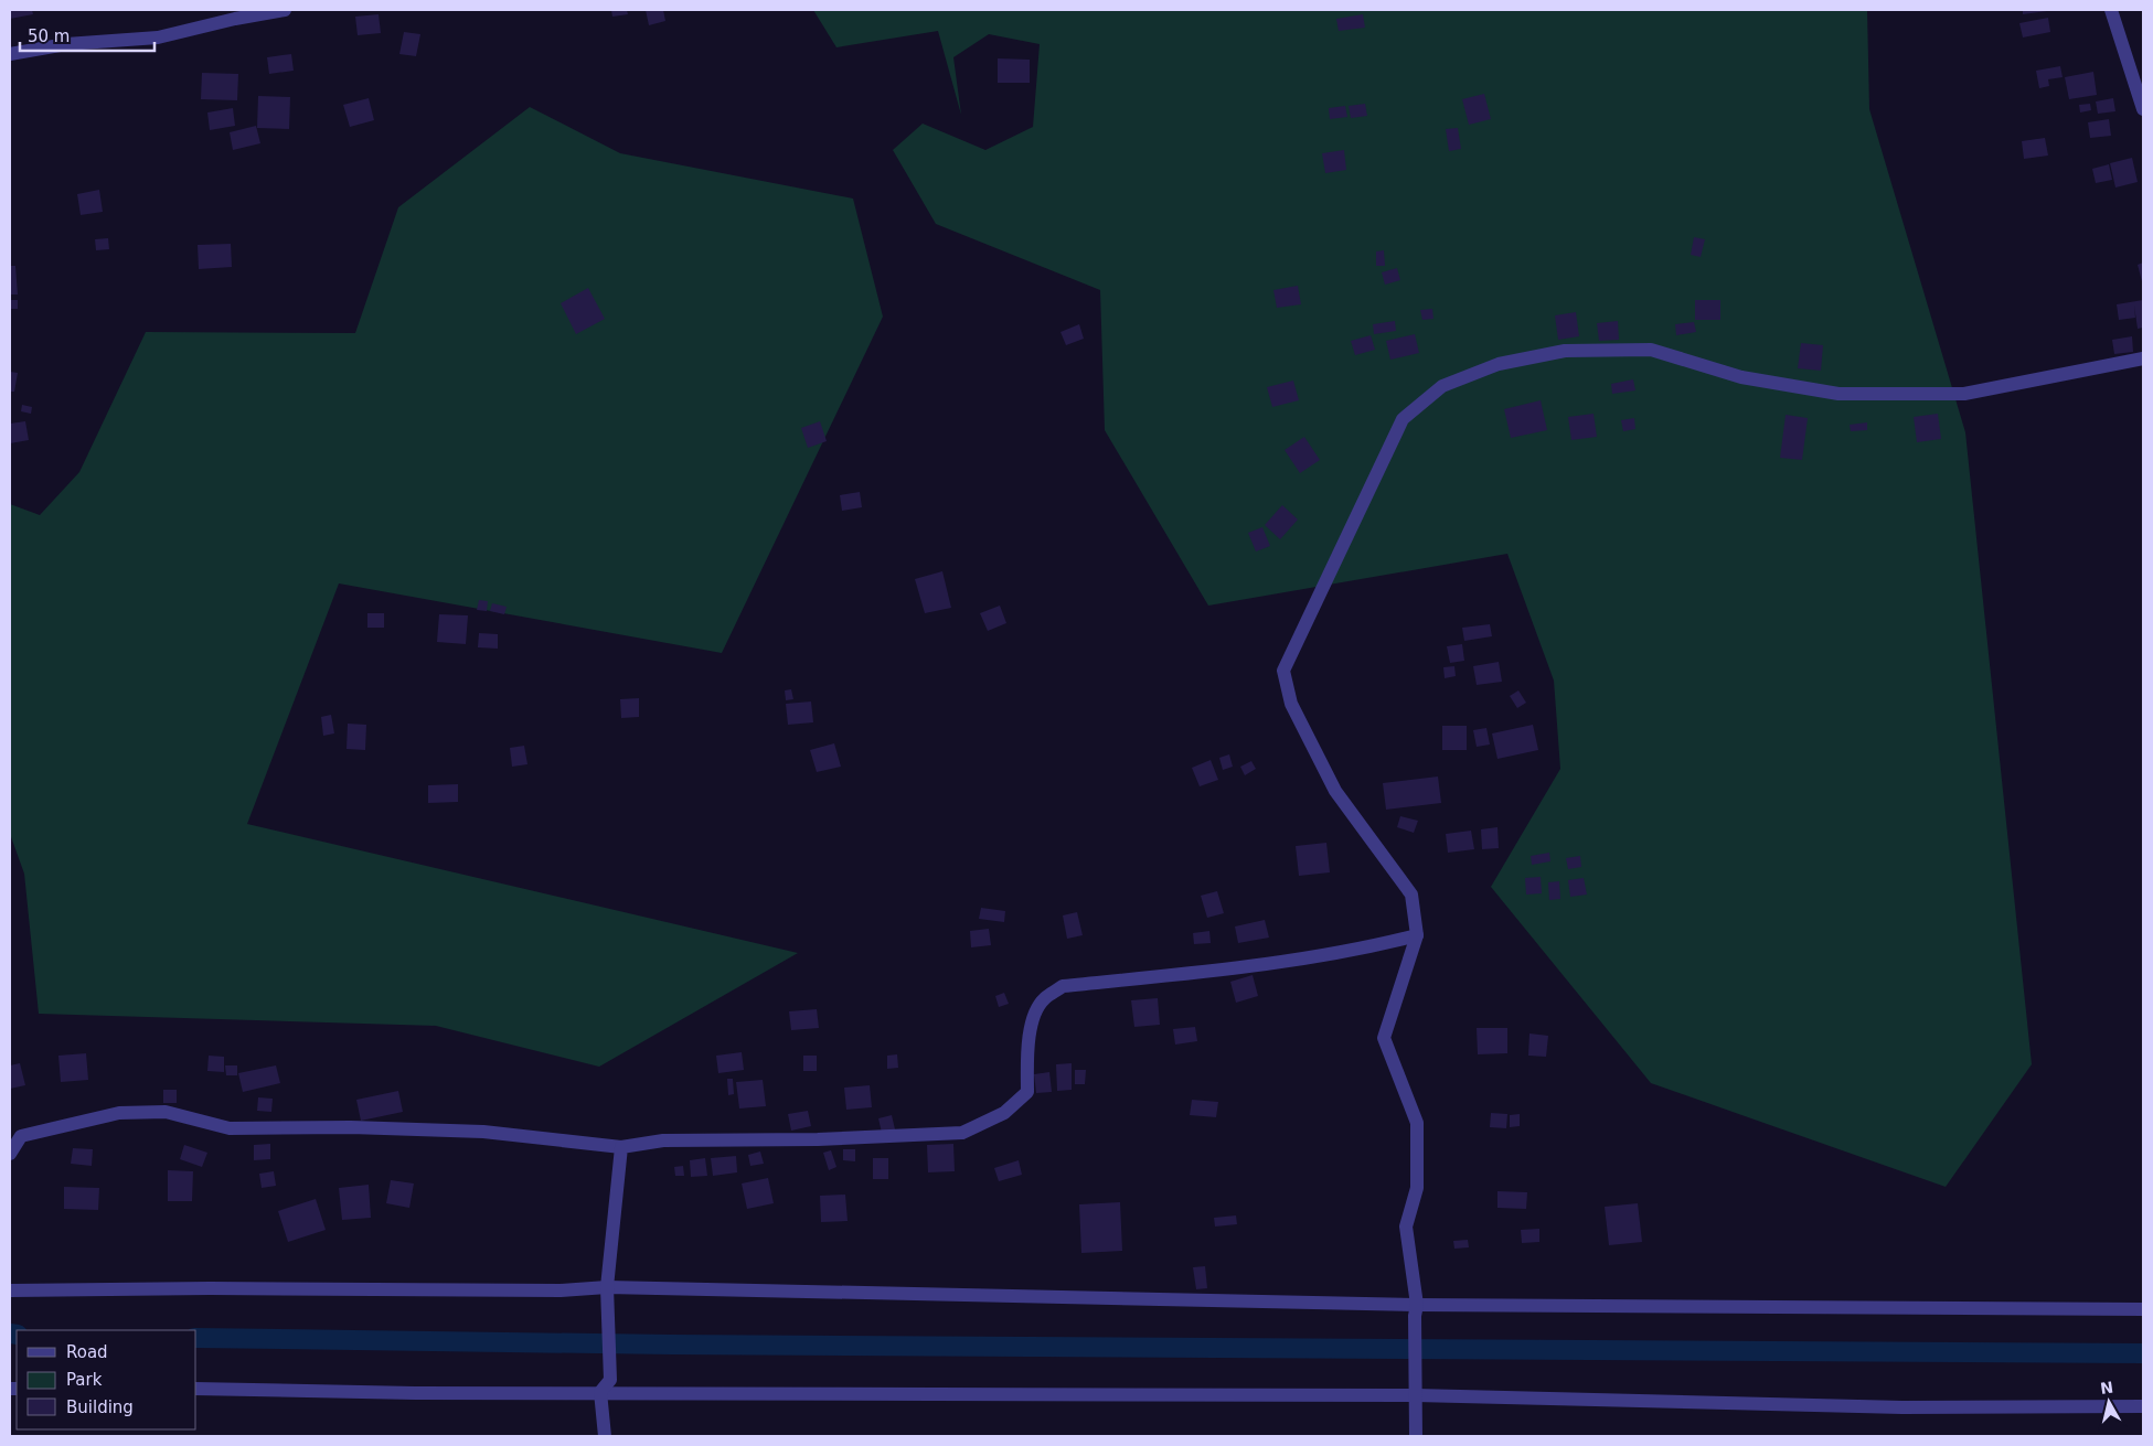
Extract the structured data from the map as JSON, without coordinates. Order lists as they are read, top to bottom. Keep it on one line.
{"legend":["Road","Park","Building"],"scale_bar":"50 m","north":"top"}
